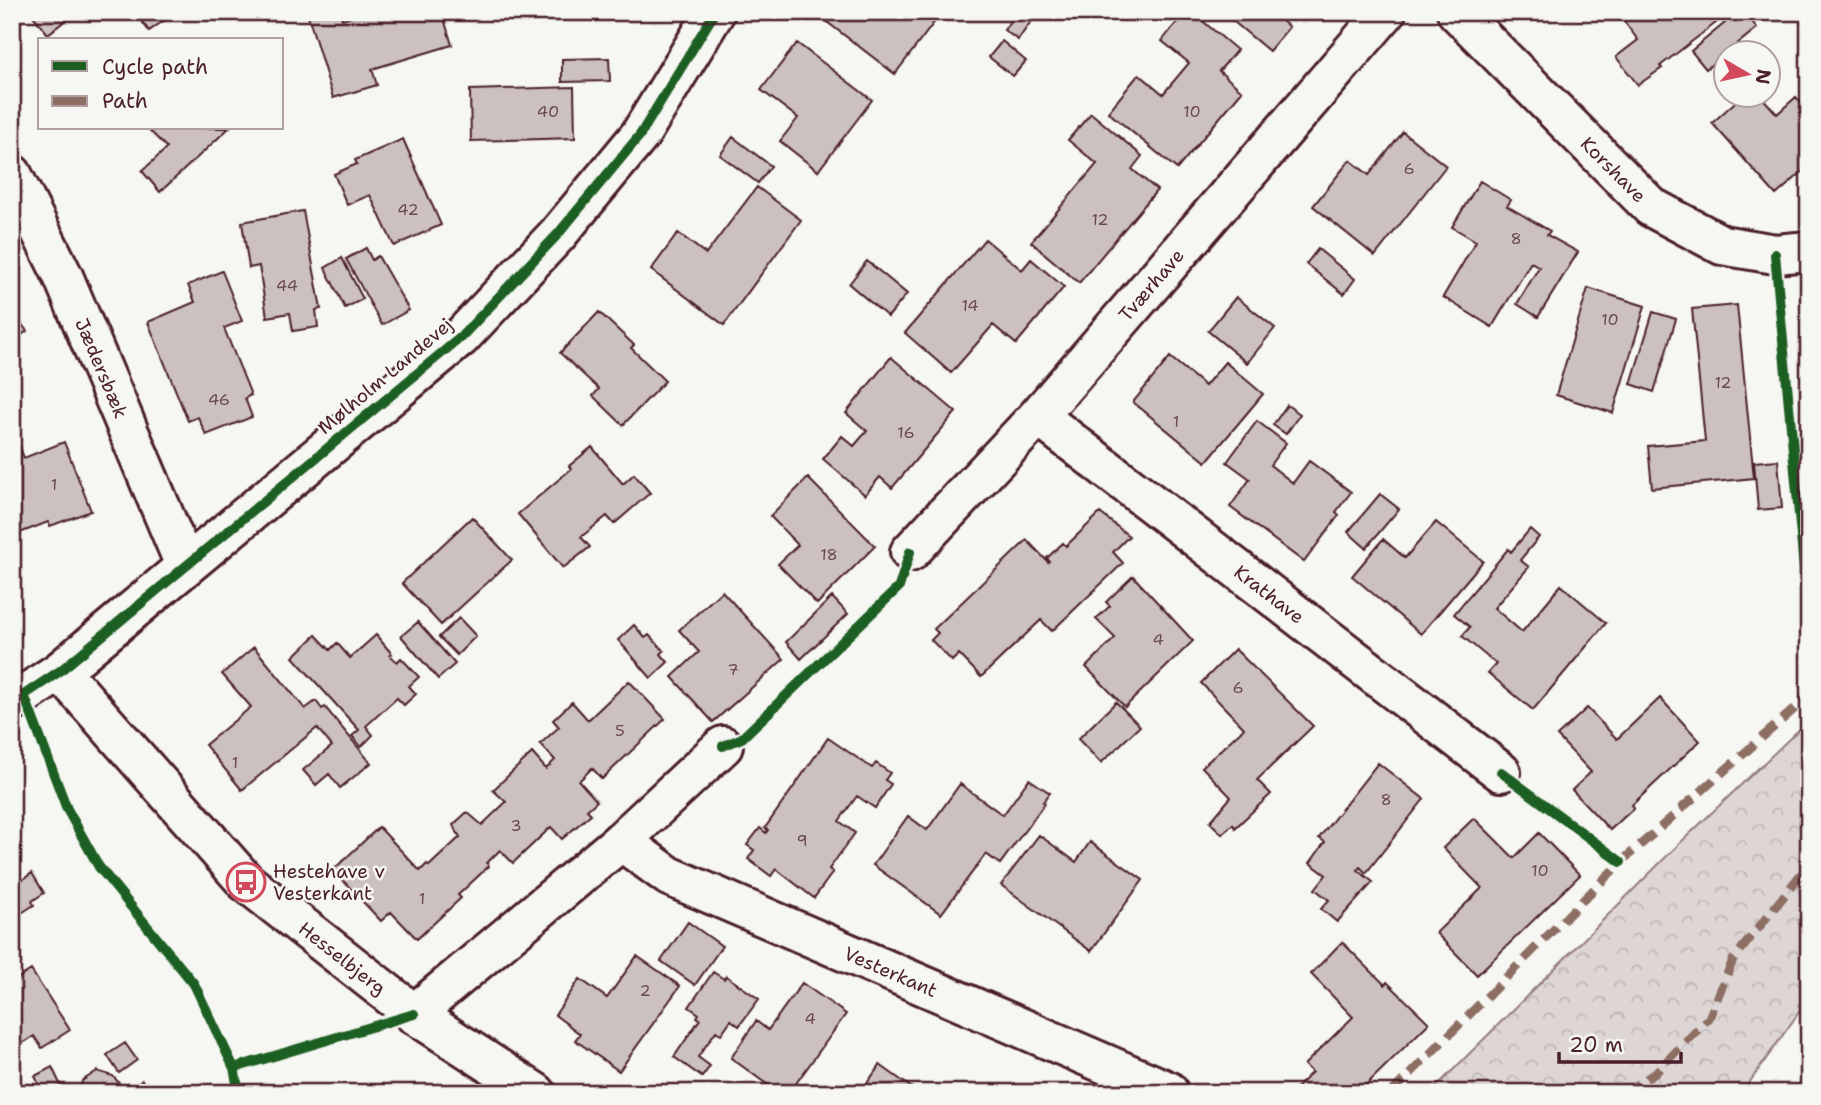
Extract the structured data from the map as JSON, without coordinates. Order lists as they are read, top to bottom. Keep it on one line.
{"streets":{"street":["Korshave","Tværhave","Jædersbæk","Mølholm Landevej","Krathave","Hesselbjerg","Vesterkant"]},"crossings":[["Tværhave","Krathave"],["Jædersbæk","Mølholm Landevej"],["Mølholm Landevej","Hesselbjerg"]],"places":{"bus stop":["Hestehave v Vesterkant"]},"house_numbers":["40","10","6","42","12","8","44","14","10","12","46","1","16","1","18","4","7","6","5","1","8","3","9","10","1","2","4"],"legend":["Cycle path","Path"],"scale_bar":"20 m","north":"right"}
